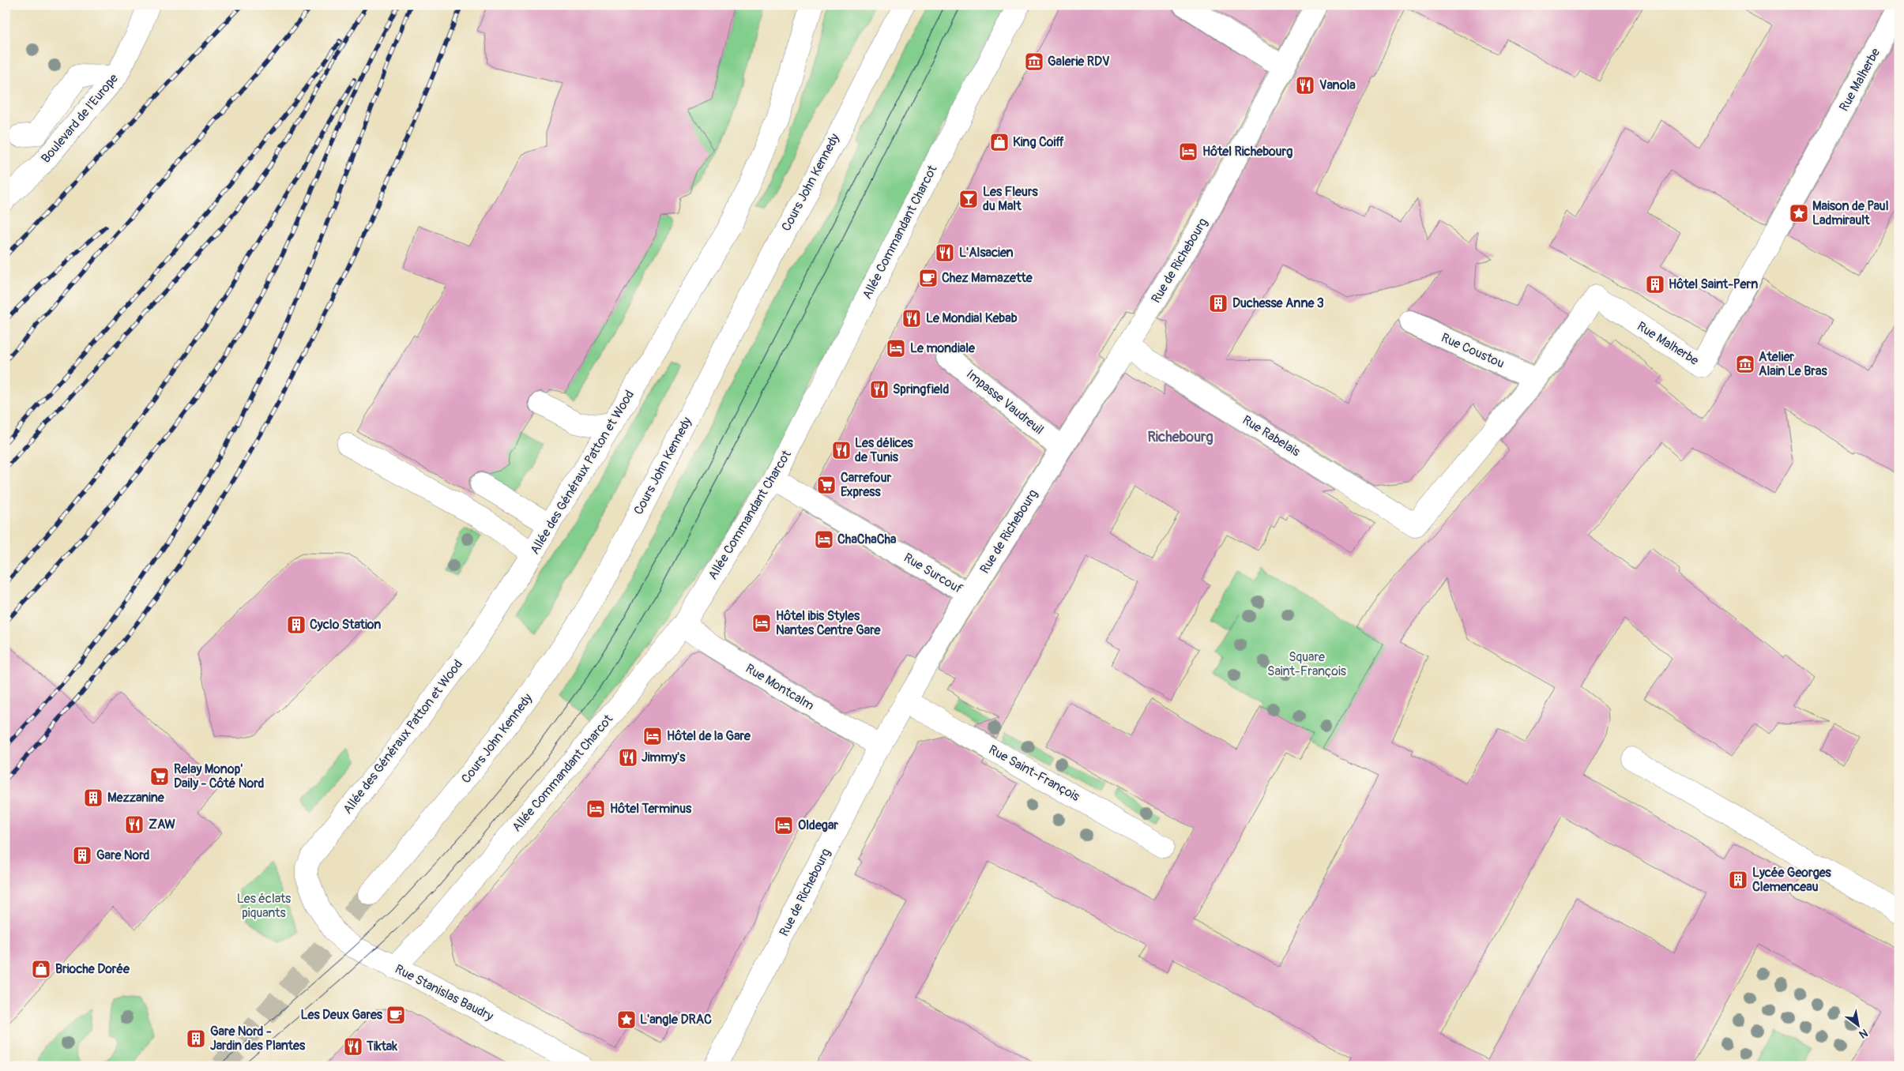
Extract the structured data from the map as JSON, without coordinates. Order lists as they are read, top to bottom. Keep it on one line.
{"streets":{"street":["Rue Malherbe","Boulevard de l'Europe","Cours John Kennedy","Allée Commandant Charcot","Rue de Richebourg","Rue Coustou","Impasse Vaudreuil","Rue Rabelais","Allée des Généraux Patton et Wood","Rue Surcouf","Rue Montcalm","Rue Saint-François","Rue Stanislas Baudry"]},"crossings":[["Rue Malherbe","Rue Coustou"],["Rue Malherbe","Rue Rabelais"],["Allée Commandant Charcot","Rue Surcouf"],["Allée Commandant Charcot","Rue Montcalm"],["Allée Commandant Charcot","Rue Stanislas Baudry"],["Rue de Richebourg","Impasse Vaudreuil"],["Rue de Richebourg","Rue Rabelais"],["Rue de Richebourg","Rue Surcouf"],["Rue de Richebourg","Rue Montcalm"],["Rue de Richebourg","Rue Saint-François"],["Allée des Généraux Patton et Wood","Rue Stanislas Baudry"]],"districts":["Richebourg"],"parks":["Square Saint-François","Les éclats piquants"],"places":{"museum":["Galerie RDV","Atelier Alain Le Bras"],"restaurant":["Vanola","L'Alsacien","Le Mondial Kebab","Springfield","Les délices de Tunis","Jimmy's","ZAW","Tiktak"],"shop":["King Coiff","Brioche Dorée"],"hotel":["Hôtel Richebourg","Le mondiale","ChaChaCha","Hôtel ibis Styles Nantes Centre Gare","Hôtel de la Gare","Hôtel Terminus","Oldegar"],"bar":["Les Fleurs du Malt"],"place":["Maison de Paul Ladmirault","L'angle DRAC"],"cafe":["Chez Mamazette","Les Deux Gares"],"building":["Hôtel Saint-Pern","Duchesse Anne 3","Cyclo Station","Mezzanine","Gare Nord","Lycée Georges Clemenceau","Gare Nord - Jardin des Plantes"],"supermarket":["Carrefour Express","Relay Monop' Daily - Côté Nord"]},"north":"bottom right"}
